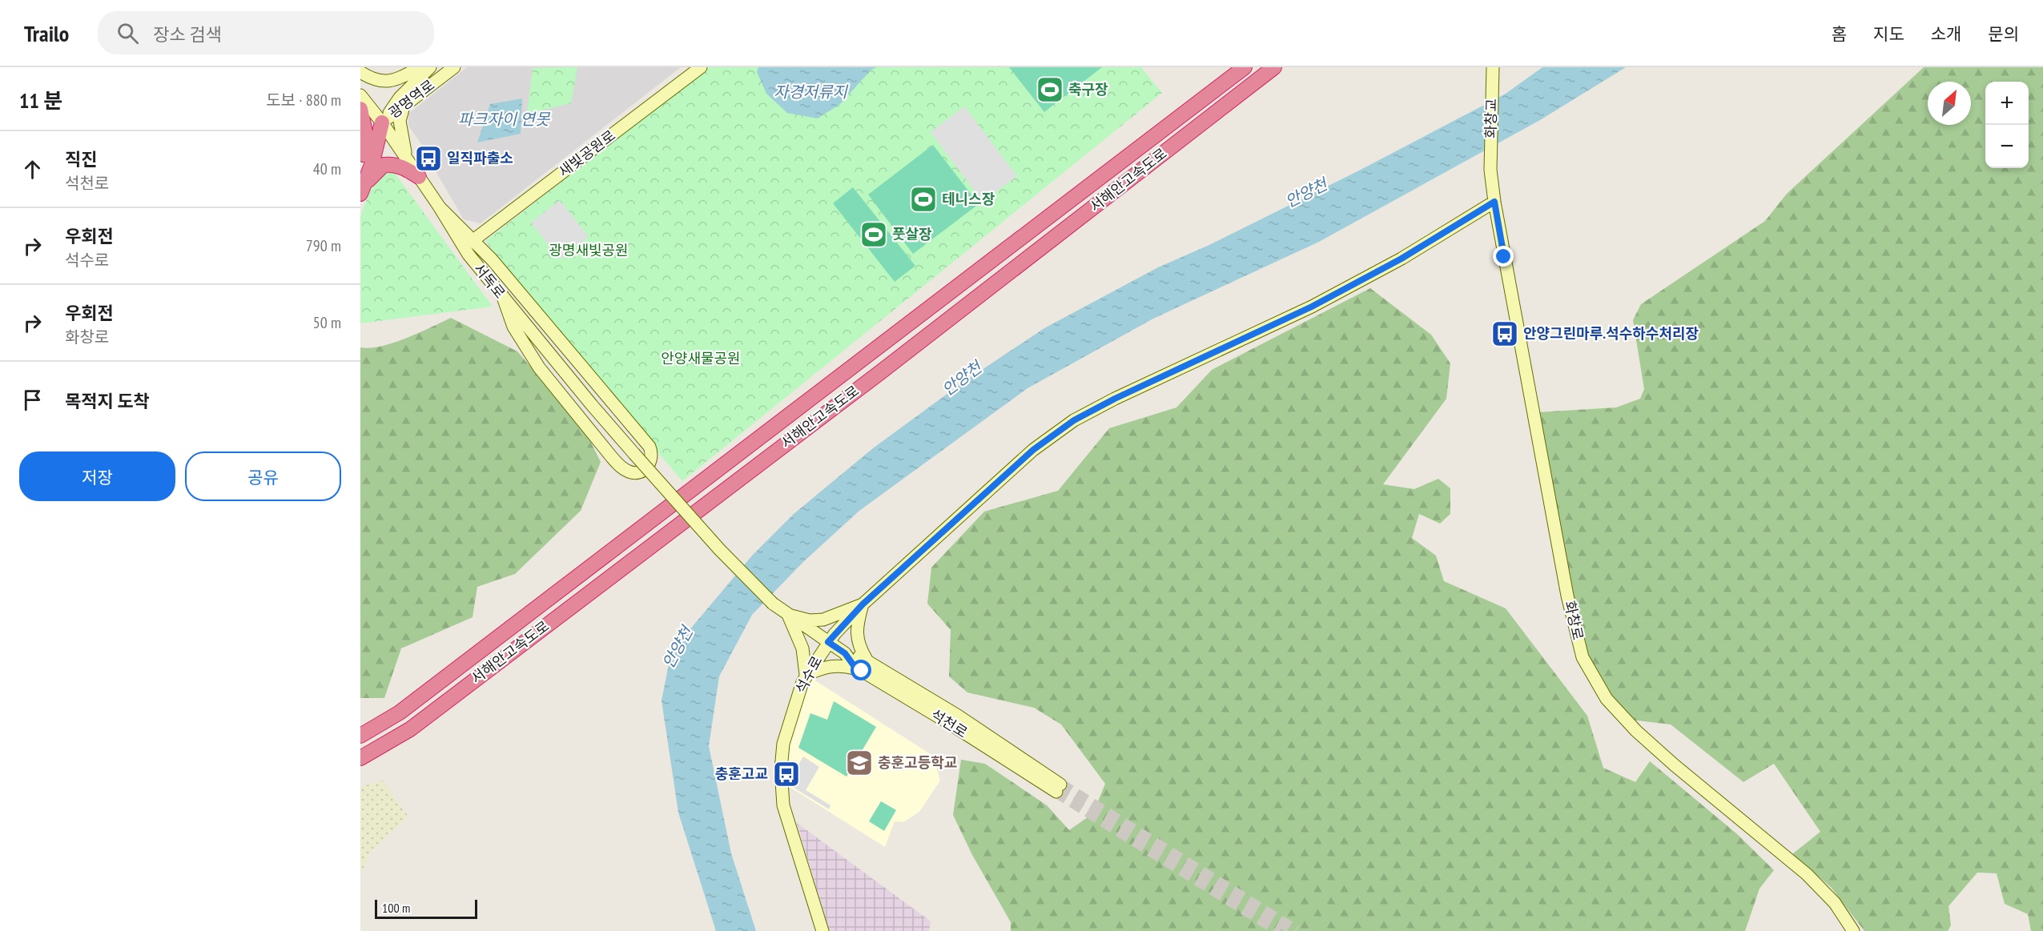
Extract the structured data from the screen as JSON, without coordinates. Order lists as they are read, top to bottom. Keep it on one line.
{"streets":{"highway":["서해안고속도로"],"street":["광명역로","화창교","새빛공원로","서독로","화창로","석수로","석천로"]},"crossings":[["광명역로","서독로"],["화창교","화창로"],["화창교","석수로"],["서독로","석천로"],["화창로","석수로"],["석수로","석천로"]],"water":["자경저류지","파크자이 연못","안양천"],"parks":["광명새빛공원","안양새물공원"],"places":{"sports":["축구장","테니스장","풋살장"],"bus stop":["일직파출소","안양그린마루.석수하수처리장","충훈고교"],"school or university":["충훈고등학교"]},"scale_bar":"100 m","north":"top right","page":{"header":"Trailo","search":"장소 검색","nav":["홈","지도","소개","문의"],"heading":["11 분","도보 · 880 m"],"map_buttons":["+","−"],"list":[["직진","석천로","40 m"],["우회전","석수로","790 m"],["우회전","화창로","50 m"],"목적지 도착"],"buttons":["저장","공유"],"scale":"100 m"}}
